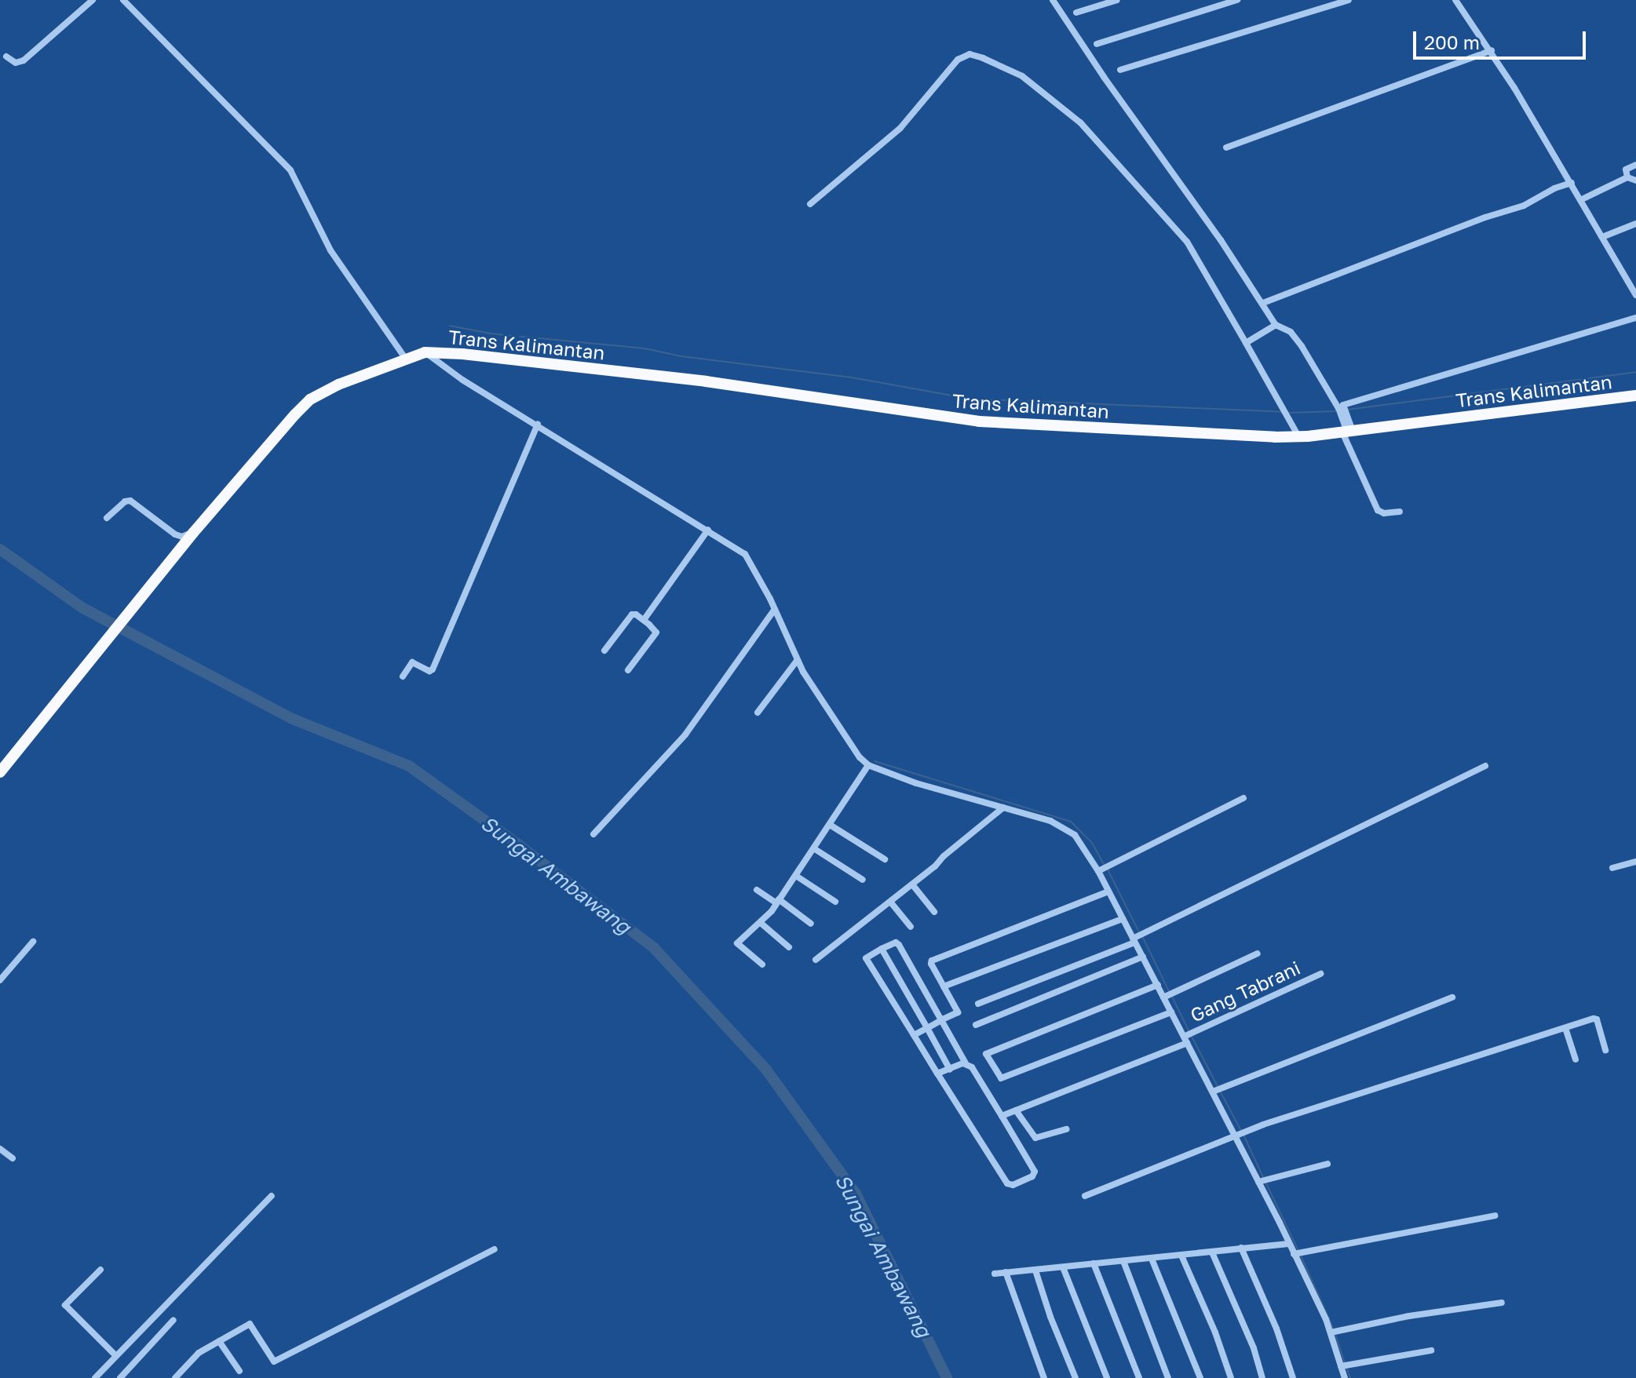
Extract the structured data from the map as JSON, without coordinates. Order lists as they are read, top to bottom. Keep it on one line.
{"streets":{"highway":["Trans Kalimantan"],"street":["Gang Tabrani"]},"water":["Sungai Ambawang"],"scale_bar":"200 m"}
